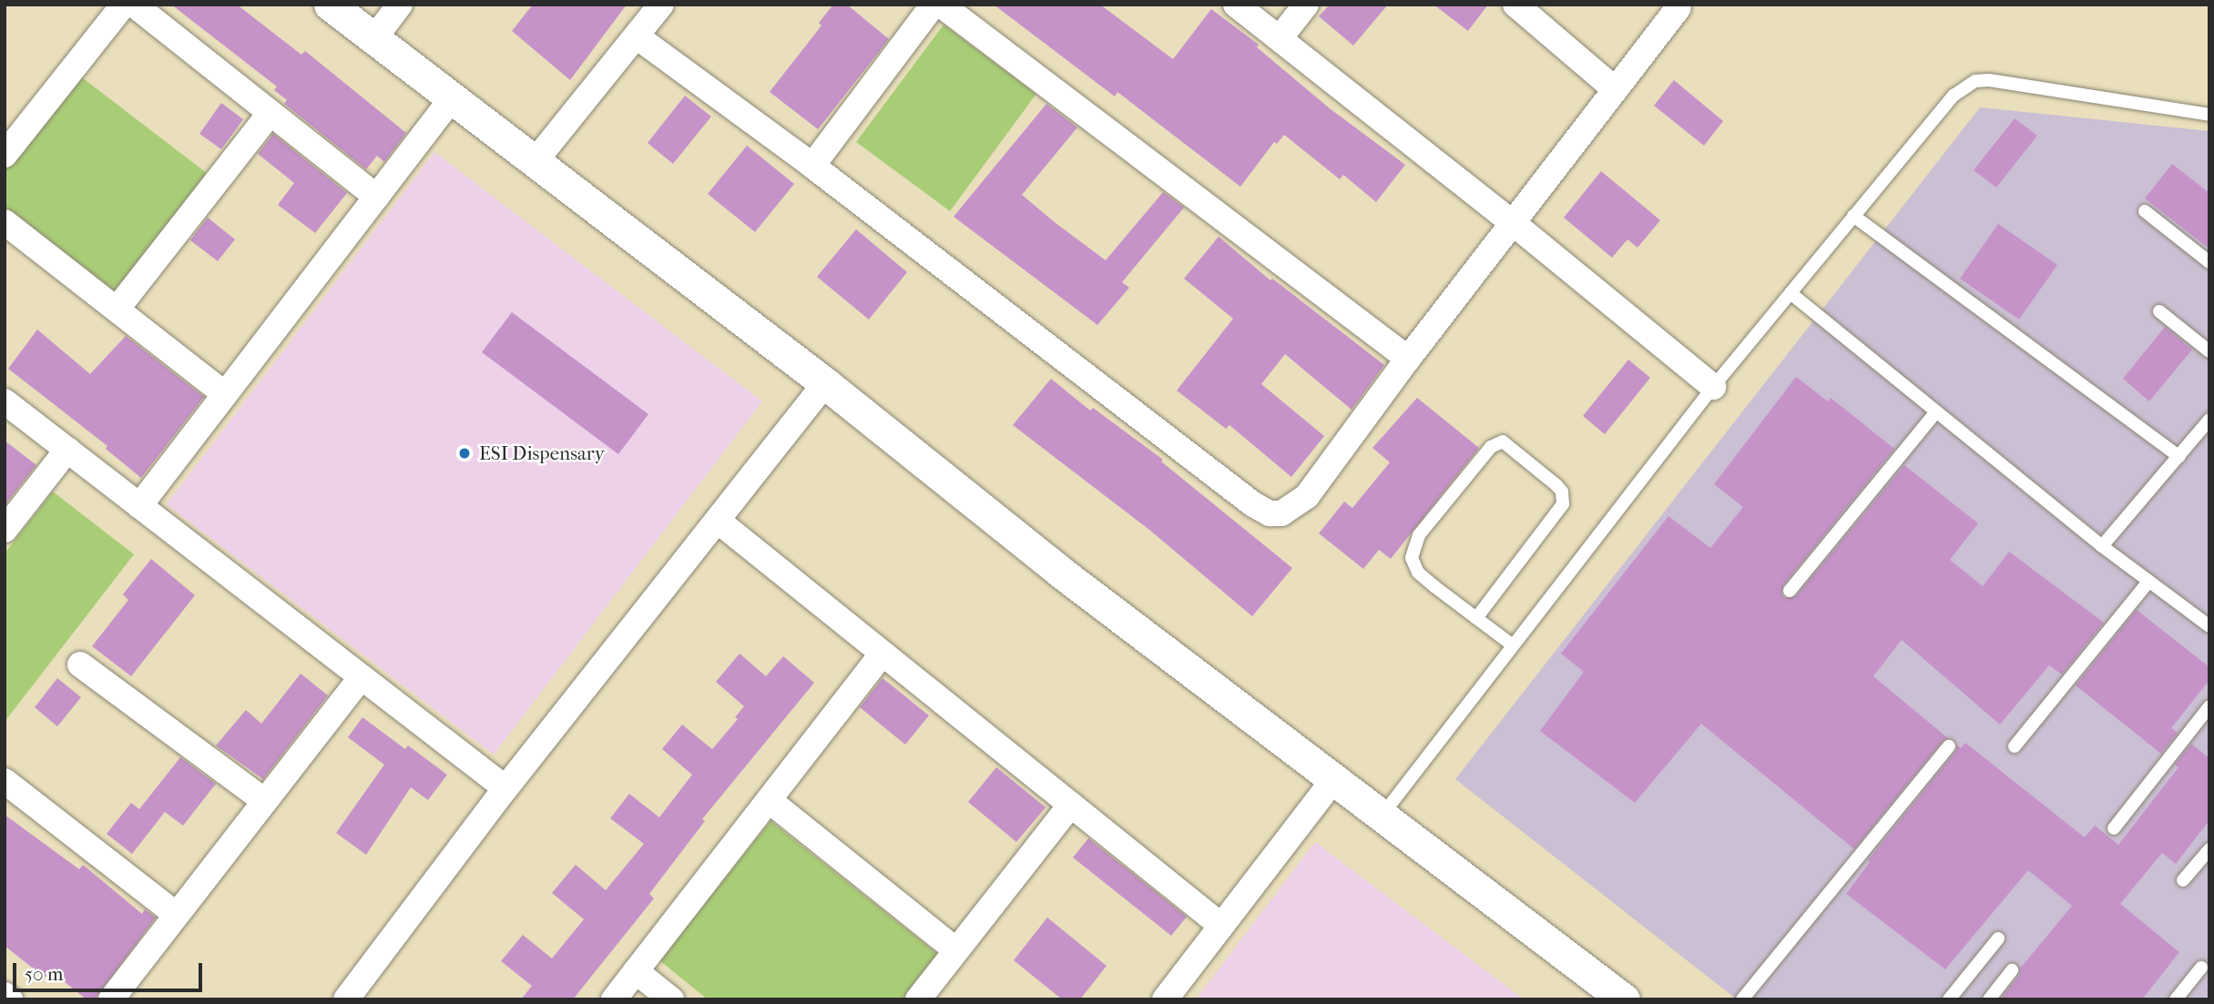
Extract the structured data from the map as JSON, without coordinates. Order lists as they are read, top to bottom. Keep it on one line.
{"places":["ESI Dispensary"],"scale_bar":"50 m"}
